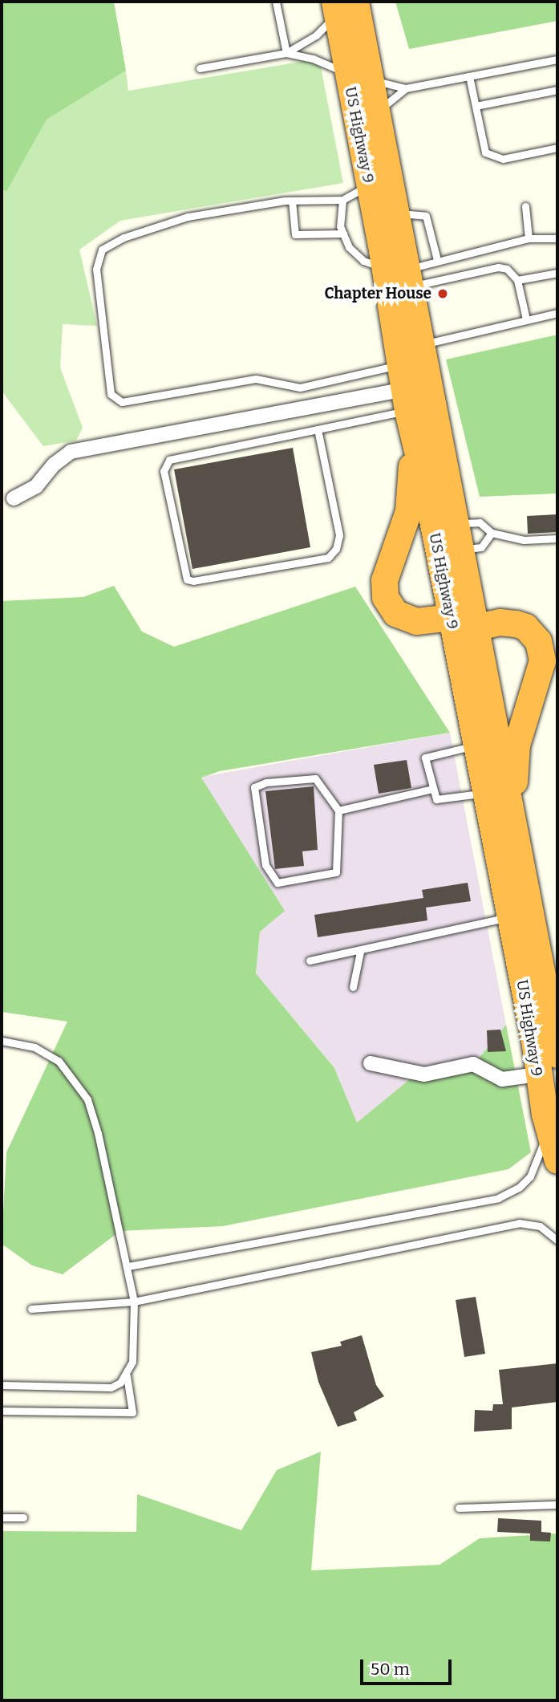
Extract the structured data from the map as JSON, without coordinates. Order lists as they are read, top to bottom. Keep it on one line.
{"streets":{"highway":["US Highway 9"]},"places":["Chapter House"],"scale_bar":"50 m"}
